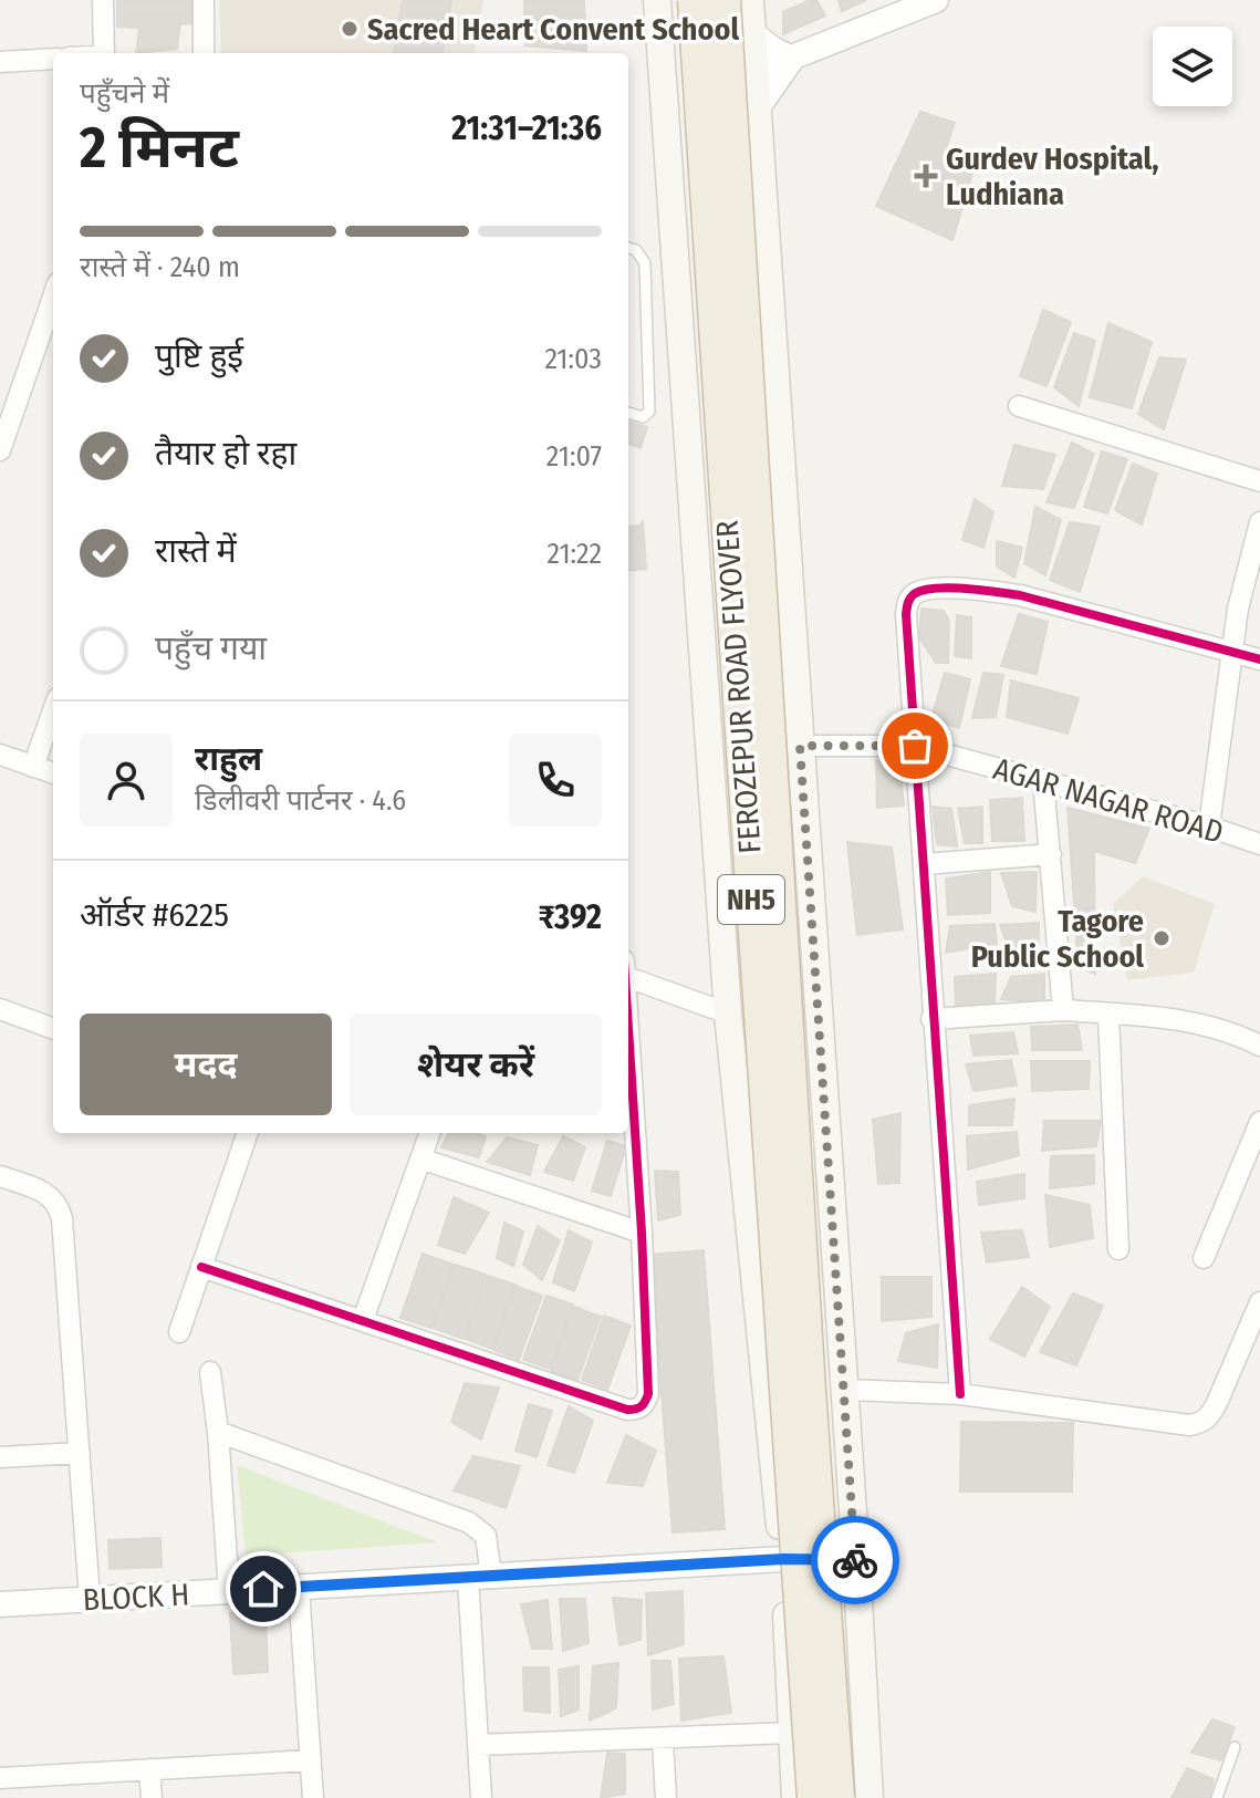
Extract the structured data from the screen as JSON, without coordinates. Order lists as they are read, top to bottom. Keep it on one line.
{"streets":{"highway":["FEROZEPUR ROAD FLYOVER","NH5"],"street":["AGAR NAGAR ROAD","BLOCK H"]},"places":{"other":["Sacred Heart Convent School","Tagore Public School"],"health":["Gurdev Hospital, Ludhiana"]},"page":{"heading":["2 मिनट","पहुँचने में","21:31–21:36"],"panel":["राहुल","डिलीवरी पार्टनर · 4.6","ऑर्डर #6225","₹392"],"bar":"रास्ते में · 240 m","list":[["पुष्टि हुई","21:03"],["तैयार हो रहा","21:07"],["रास्ते में","21:22"],"पहुँच गया"],"buttons":["मदद","शेयर करें"]}}
